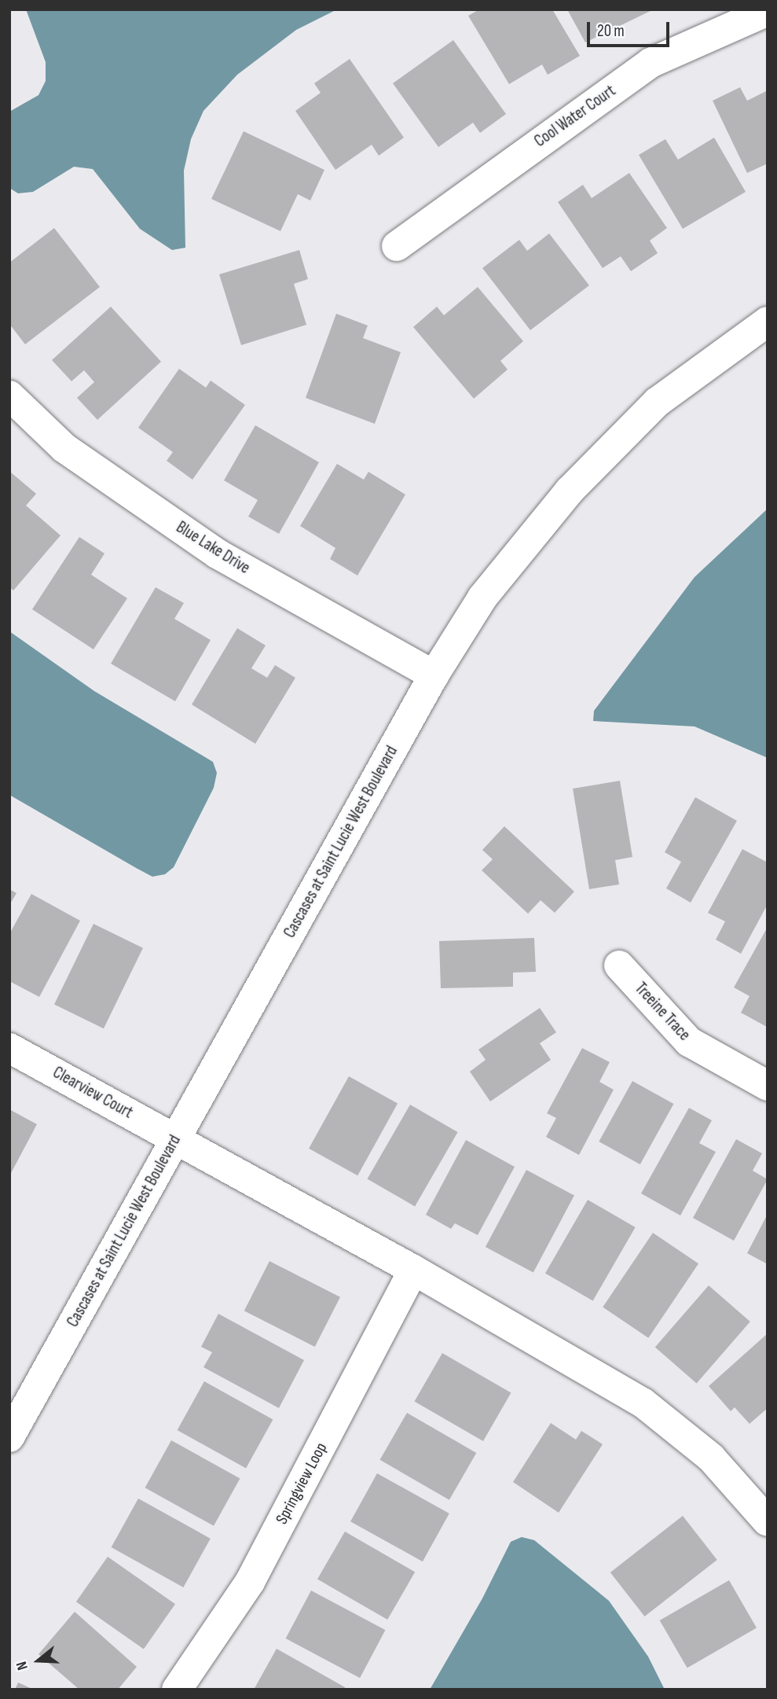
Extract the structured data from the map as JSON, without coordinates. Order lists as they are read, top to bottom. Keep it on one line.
{"streets":{"street":["Cool Water Court","Blue Lake Drive","Cascases at Saint Lucie West Boulevard","Treeine Trace","Clearview Court","Springview Loop"]},"crossings":[["Blue Lake Drive","Cascases at Saint Lucie West Boulevard"],["Cascases at Saint Lucie West Boulevard","Clearview Court"]],"scale_bar":"20 m","north":"left"}
